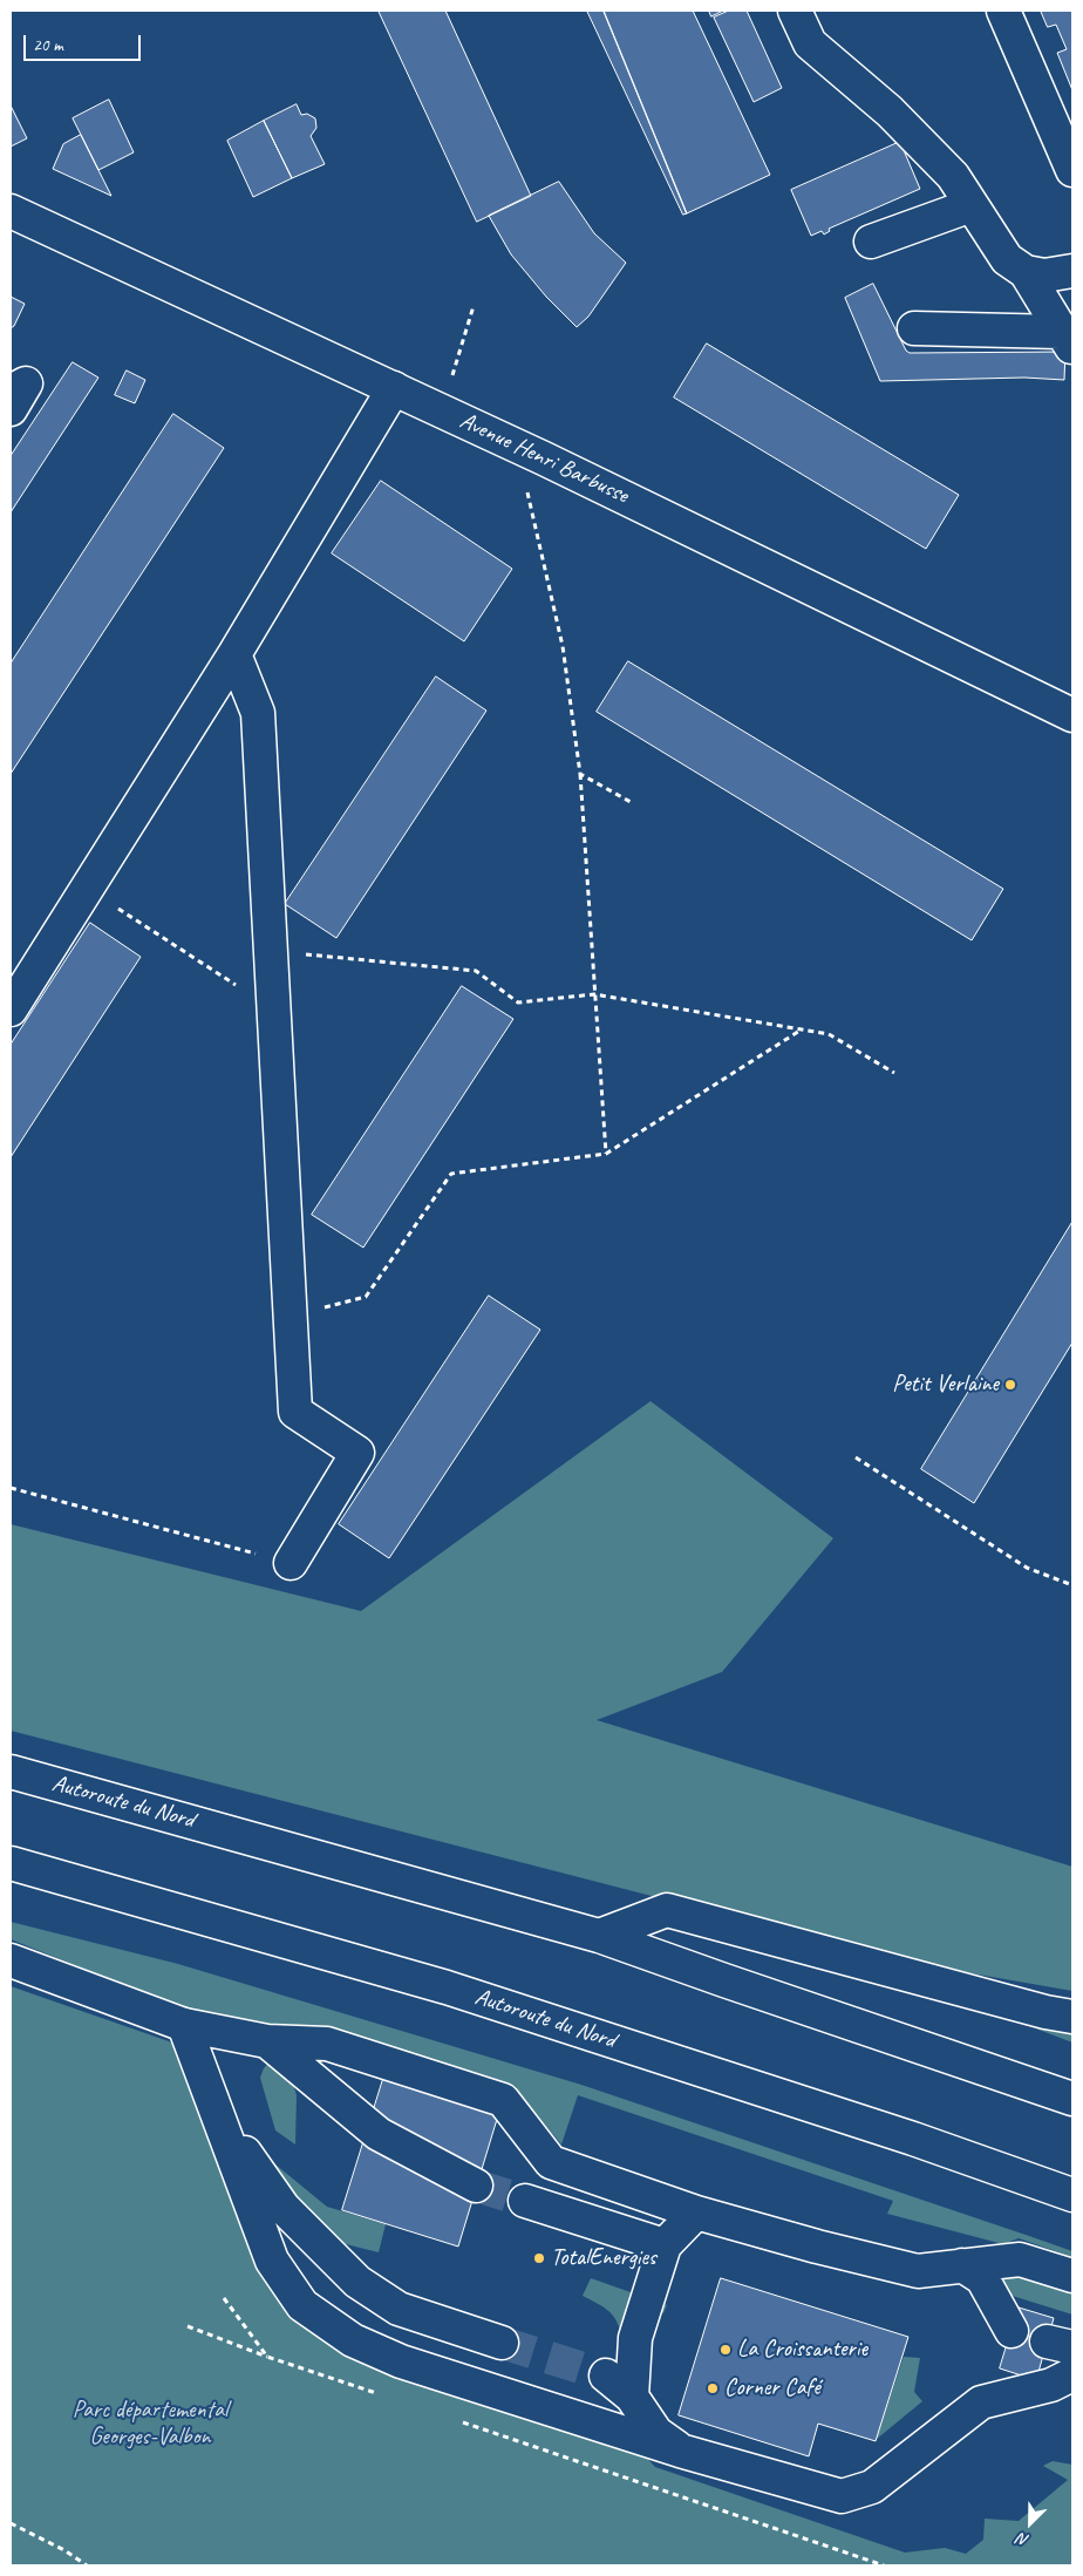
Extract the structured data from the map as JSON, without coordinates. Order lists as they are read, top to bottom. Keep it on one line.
{"streets":{"main road":["Avenue Henri Barbusse","Autoroute du Nord"]},"parks":["Parc départemental Georges-Valbon"],"places":["Petit Verlaine","TotalEnergies","La Croissanterie","Corner Café"],"scale_bar":"20 m","north":"bottom left"}
